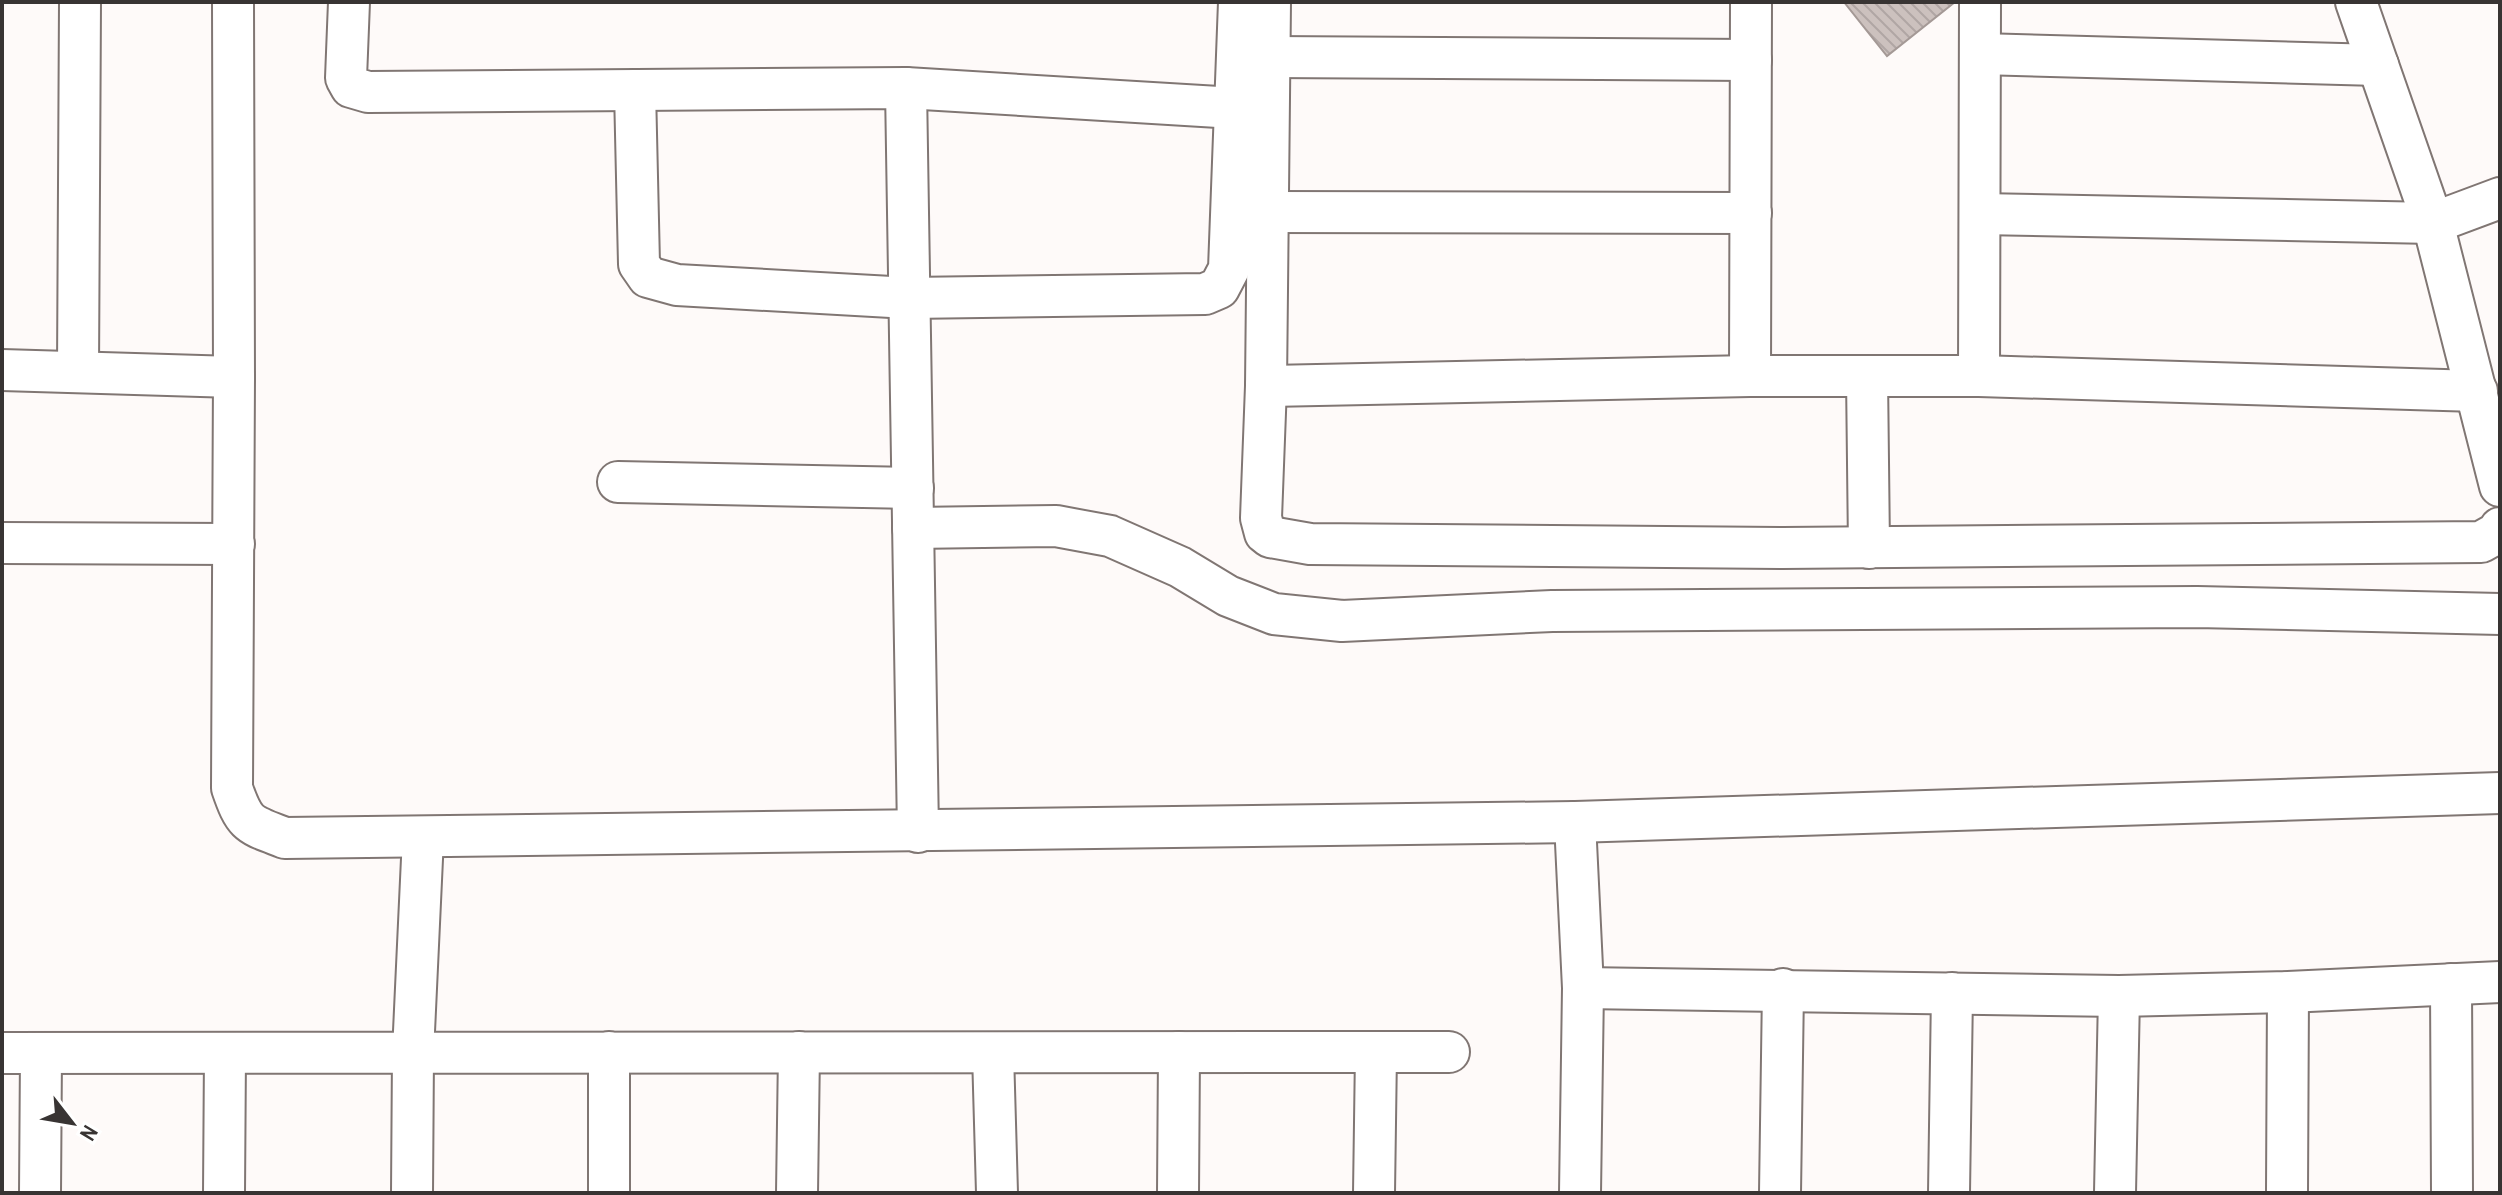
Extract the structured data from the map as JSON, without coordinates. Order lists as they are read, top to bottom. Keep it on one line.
{"north":"bottom right"}
